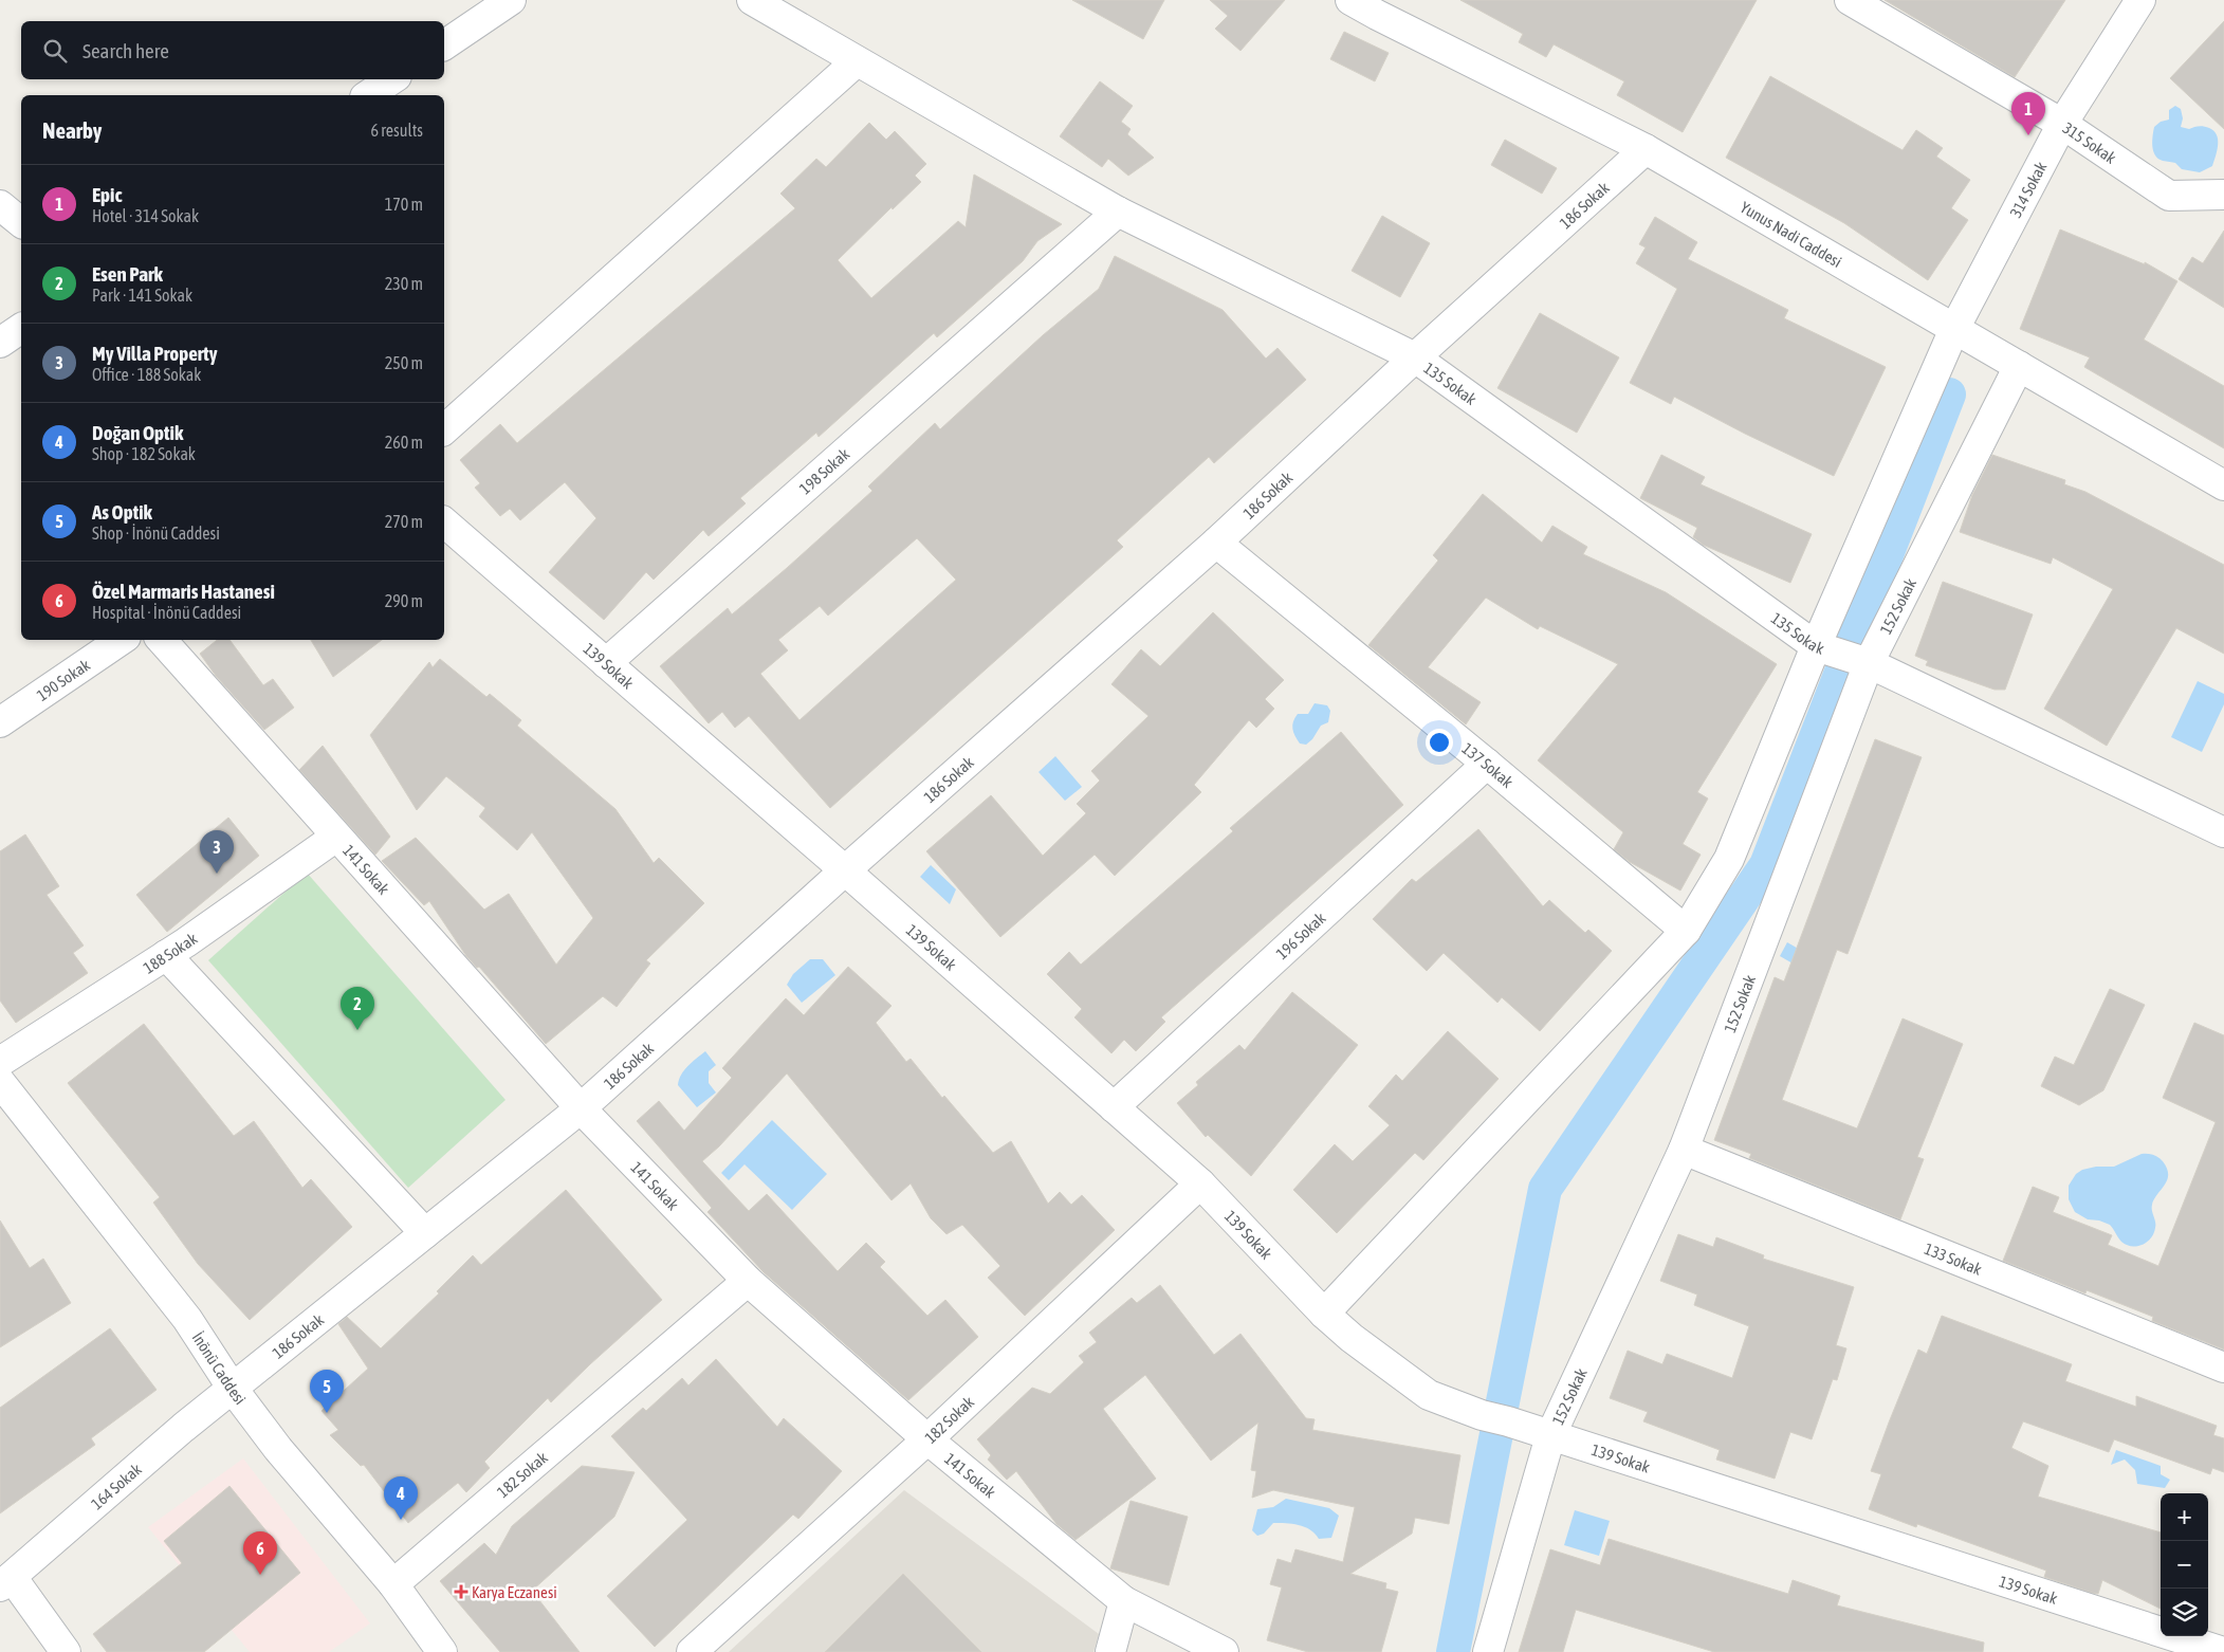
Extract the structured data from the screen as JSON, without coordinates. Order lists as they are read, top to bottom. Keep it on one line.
{"streets":{"street":["315 Sokak","314 Sokak","186 Sokak","Yunus Nadi Caddesi","135 Sokak","198 Sokak","152 Sokak","139 Sokak","190 Sokak","137 Sokak","141 Sokak","196 Sokak","188 Sokak","133 Sokak","İnönü Caddesi","182 Sokak","164 Sokak"]},"crossings":[["315 Sokak","314 Sokak"],["314 Sokak","Yunus Nadi Caddesi"],["314 Sokak","152 Sokak"],["186 Sokak","Yunus Nadi Caddesi"],["186 Sokak","135 Sokak"],["186 Sokak","139 Sokak"],["186 Sokak","137 Sokak"],["186 Sokak","141 Sokak"],["186 Sokak","İnönü Caddesi"],["186 Sokak","164 Sokak"],["Yunus Nadi Caddesi","152 Sokak"],["135 Sokak","198 Sokak"],["135 Sokak","152 Sokak"],["198 Sokak","139 Sokak"],["152 Sokak","139 Sokak"],["152 Sokak","137 Sokak"],["152 Sokak","133 Sokak"],["139 Sokak","196 Sokak"],["139 Sokak","182 Sokak"],["137 Sokak","196 Sokak"],["141 Sokak","188 Sokak"],["141 Sokak","182 Sokak"],["İnönü Caddesi","182 Sokak"],["İnönü Caddesi","164 Sokak"]],"places":{"health":["Karya Eczanesi"]},"page":{"search":"Search here","pins":["1","3","2","5","4","6"],"heading":["Nearby","6 results"],"list":[{"mark":"1","name":"Epic","note":"Hotel · 314 Sokak","value":"170 m"},{"mark":"2","name":"Esen Park","note":"Park · 141 Sokak","value":"230 m"},{"mark":"3","name":"My Villa Property","note":"Office · 188 Sokak","value":"250 m"},{"mark":"4","name":"Doğan Optik","note":"Shop · 182 Sokak","value":"260 m"},{"mark":"5","name":"As Optik","note":"Shop · İnönü Caddesi","value":"270 m"},{"mark":"6","name":"Özel Marmaris Hastanesi","note":"Hospital · İnönü Caddesi","value":"290 m"}],"map_buttons":["+","−"]}}
